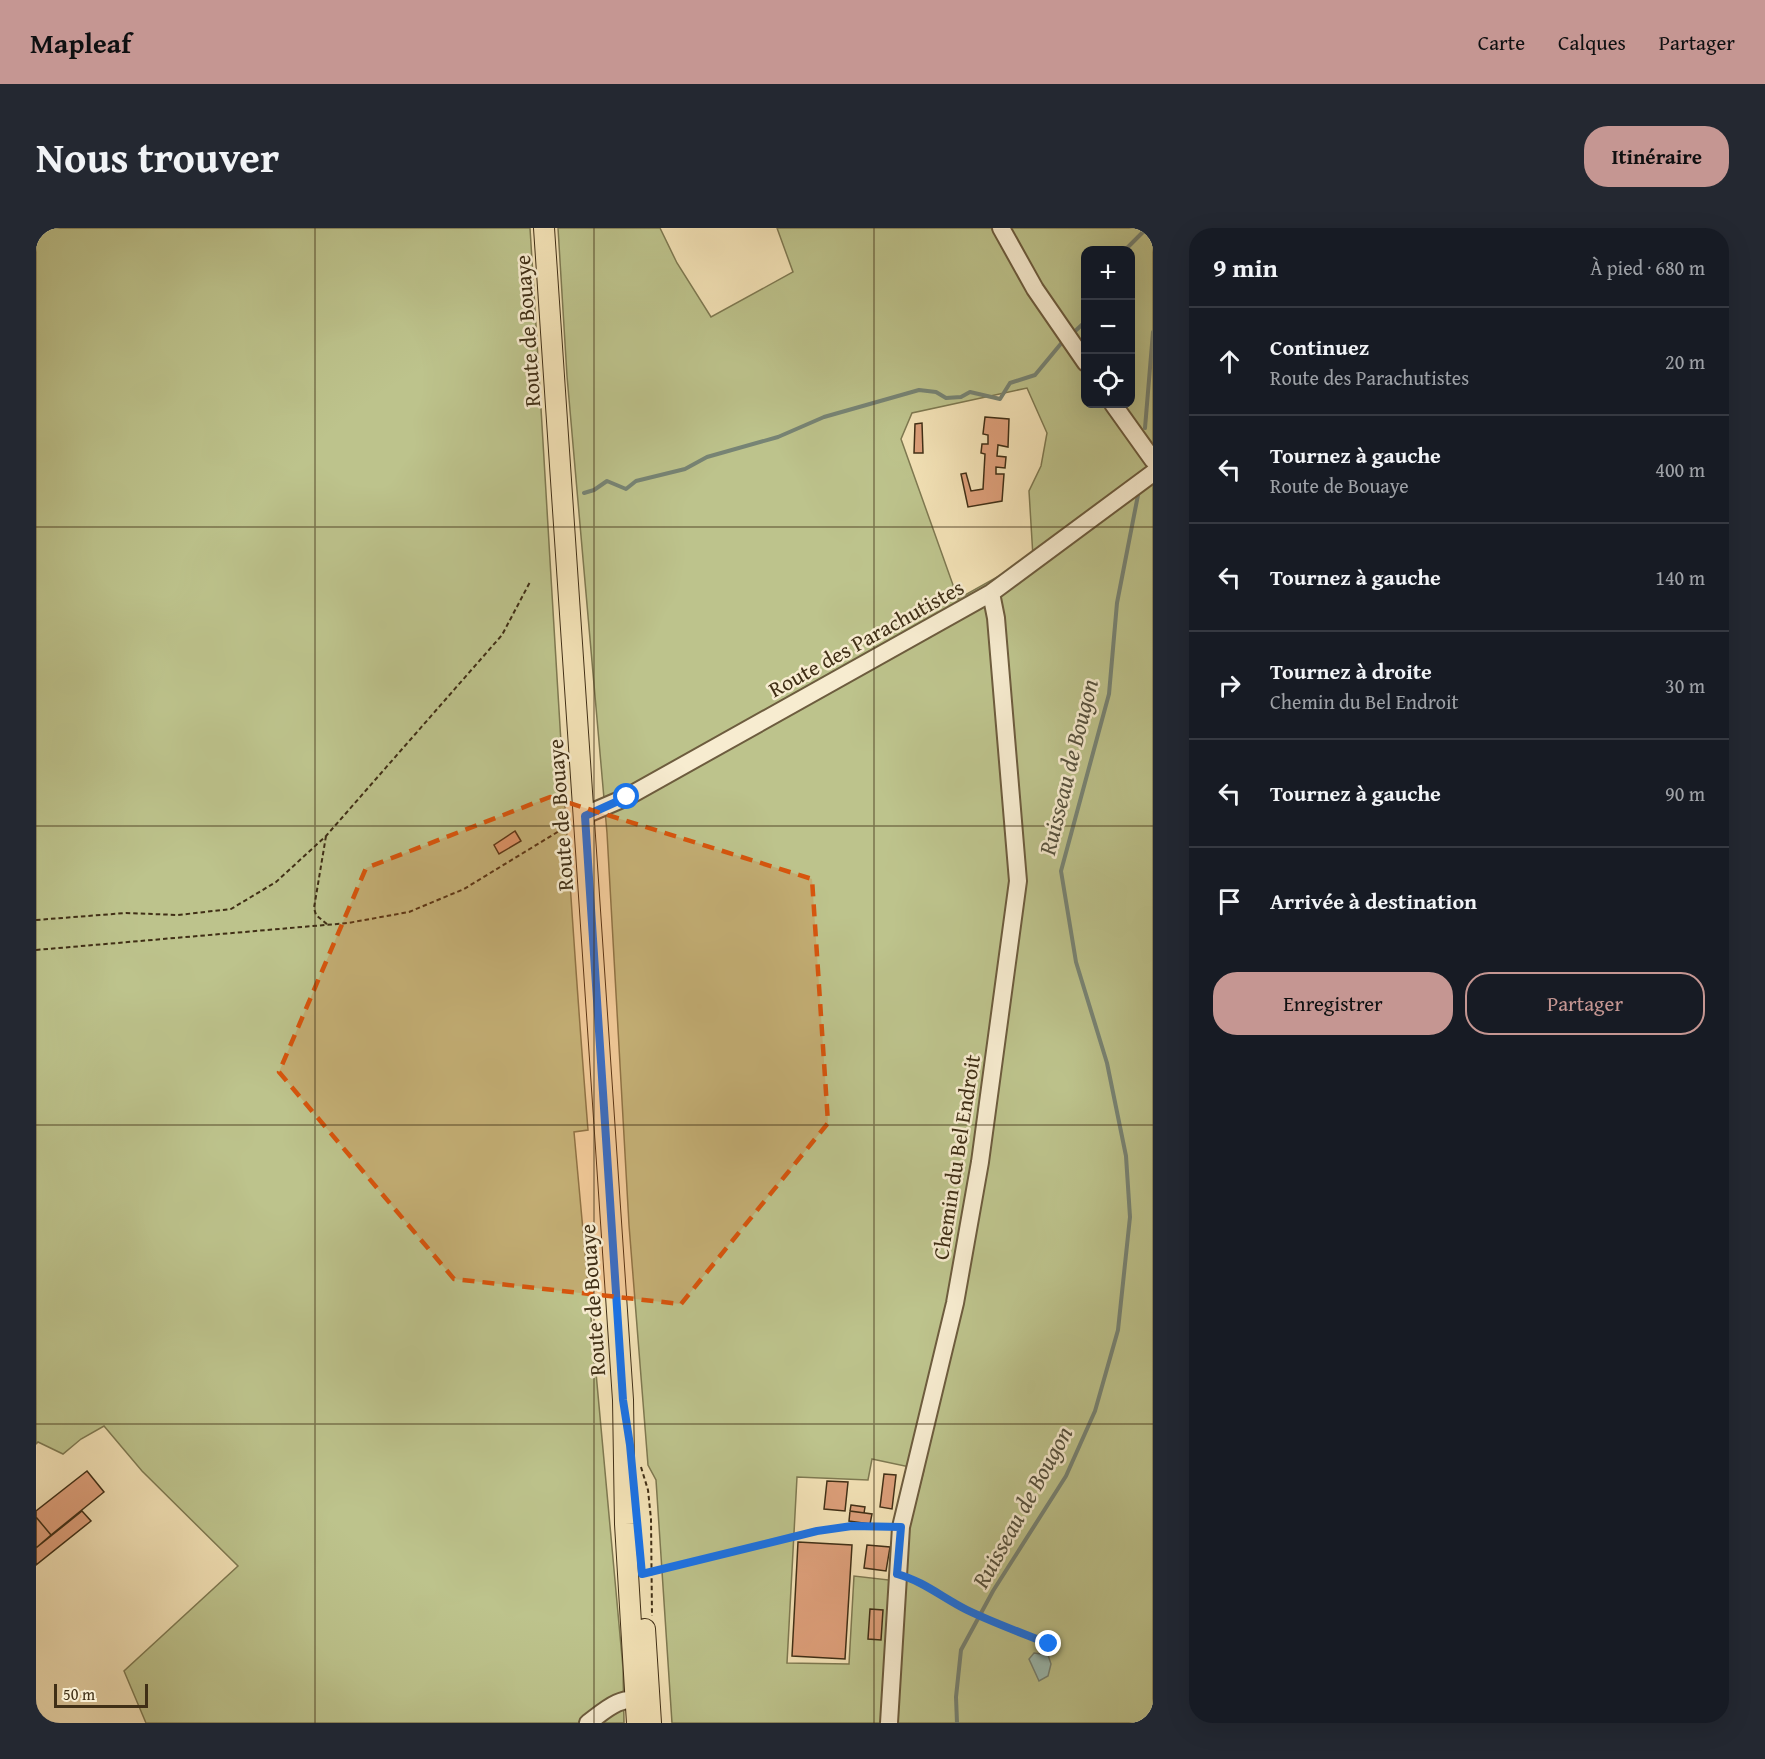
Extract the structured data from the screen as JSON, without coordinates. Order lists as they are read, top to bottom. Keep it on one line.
{"streets":{"main road":["Route de Bouaye"],"street":["Route des Parachutistes","Chemin du Bel Endroit"]},"crossings":[["Route de Bouaye","Route des Parachutistes"],["Route des Parachutistes","Chemin du Bel Endroit"]],"water":["Ruisseau de Bougon"],"scale_bar":"50 m","page":{"header":"Mapleaf","nav":["Carte","Calques","Partager"],"title":"Nous trouver","buttons":["Itinéraire",["Enregistrer","Partager"]],"heading":["9 min","À pied · 680 m"],"map_buttons":["+","−"],"list":[["Continuez","Route des Parachutistes","20 m"],["Tournez à gauche","Route de Bouaye","400 m"],["Tournez à gauche","140 m"],["Tournez à droite","Chemin du Bel Endroit","30 m"],["Tournez à gauche","90 m"],"Arrivée à destination"],"scale":"50 m"}}
